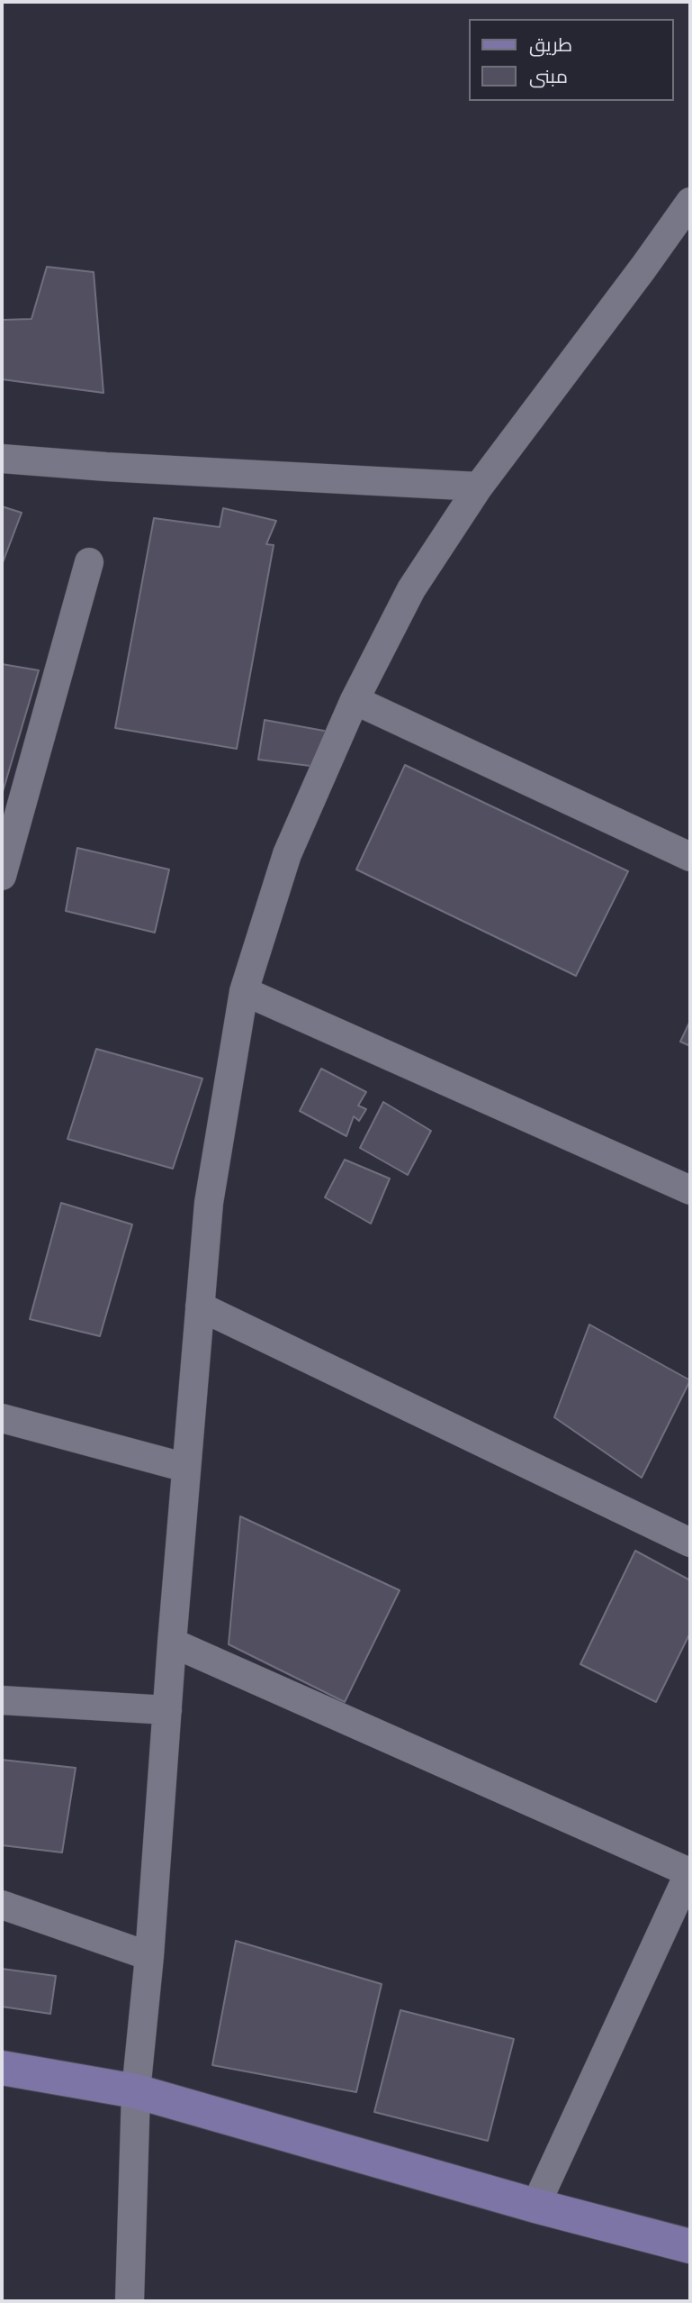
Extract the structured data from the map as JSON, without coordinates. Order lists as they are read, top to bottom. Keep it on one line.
{"legend":["طريق","مبنى"]}
